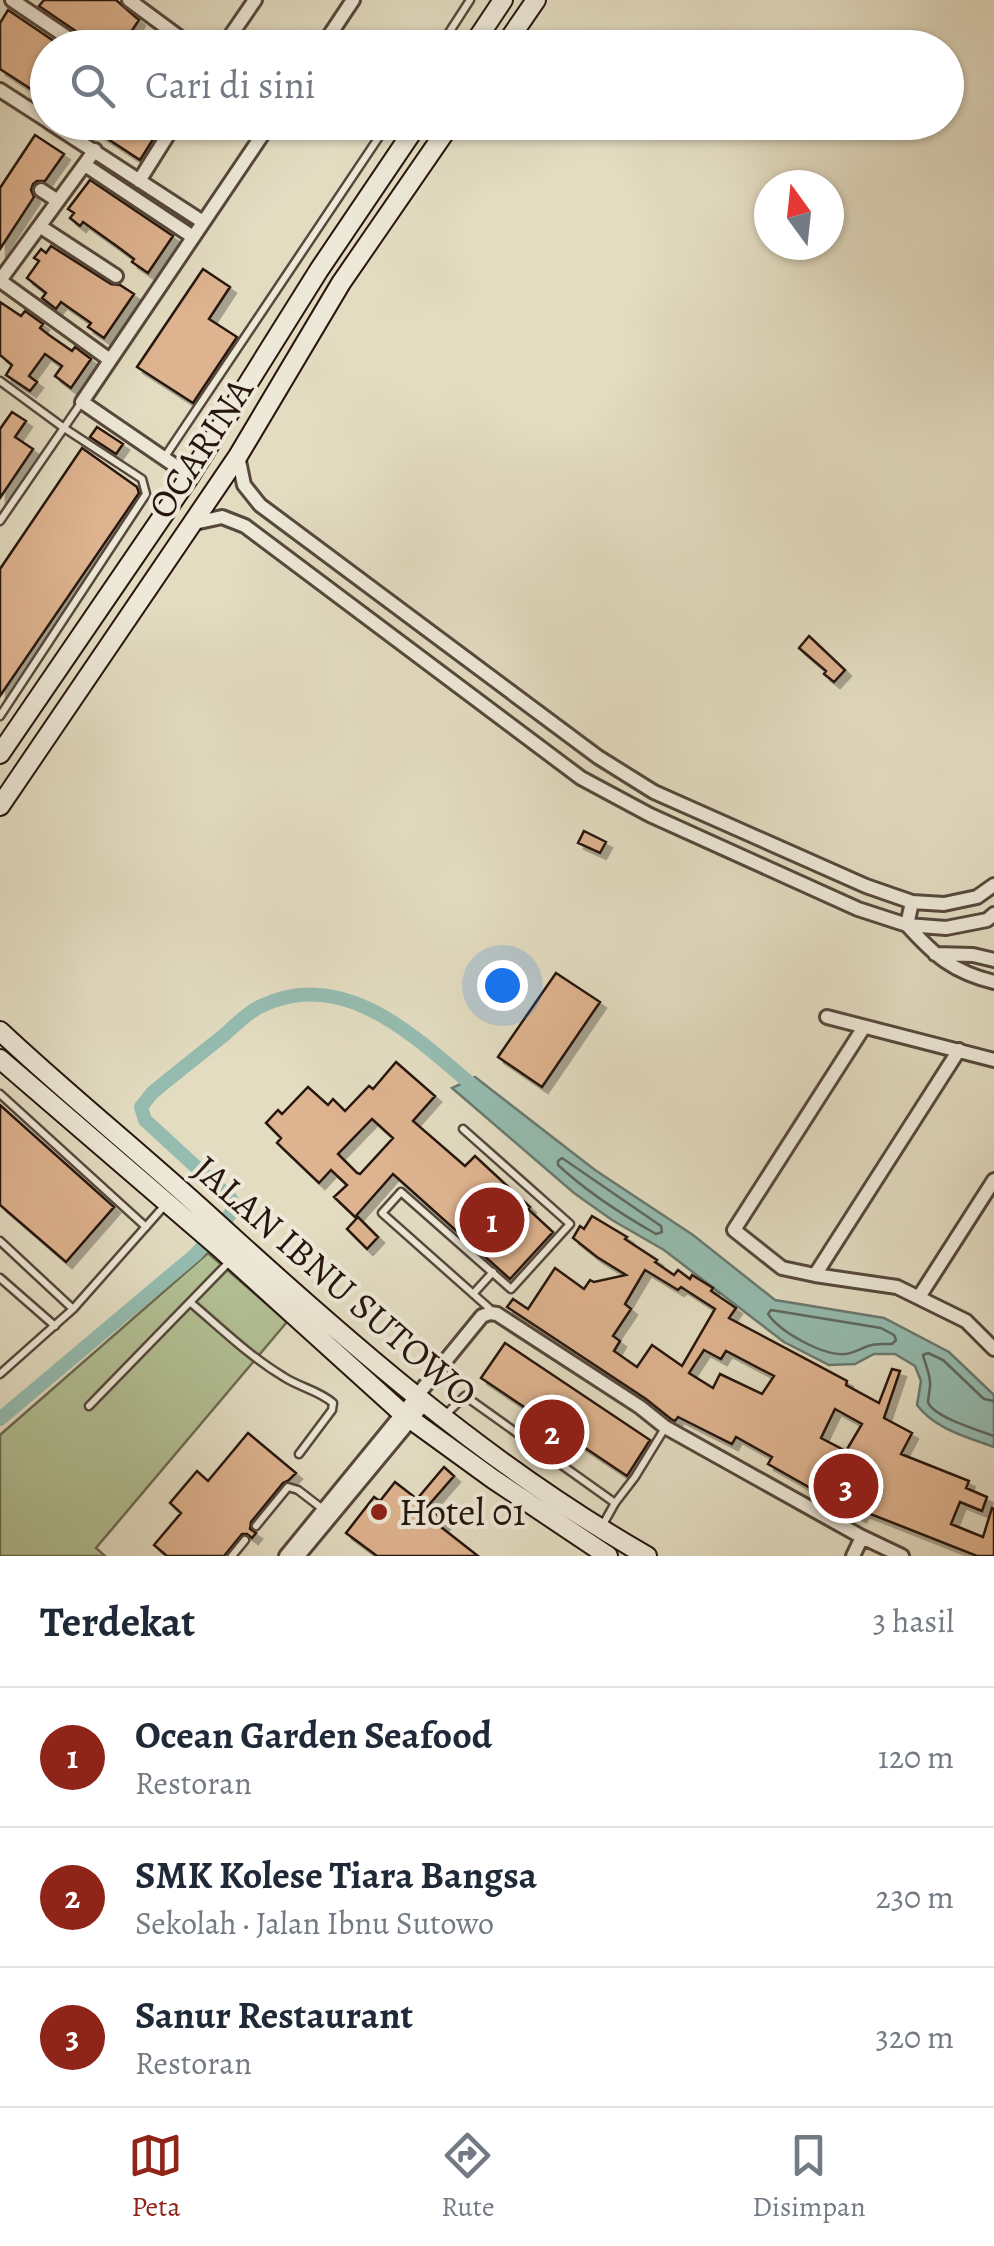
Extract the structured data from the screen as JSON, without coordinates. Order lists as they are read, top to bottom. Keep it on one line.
{"streets":{"main road":["OCARINA","JALAN IBNU SUTOWO"]},"places":["Hotel 01"],"north":"top","page":{"search":"Cari di sini","pins":["1","2","3"],"heading":["Terdekat","3 hasil"],"list":[{"mark":"1","name":"Ocean Garden Seafood","note":"Restoran","value":"120 m"},{"mark":"2","name":"SMK Kolese Tiara Bangsa","note":"Sekolah · Jalan Ibnu Sutowo","value":"230 m"},{"mark":"3","name":"Sanur Restaurant","note":"Restoran","value":"320 m"}],"nav":["Peta","Rute","Disimpan"]}}
